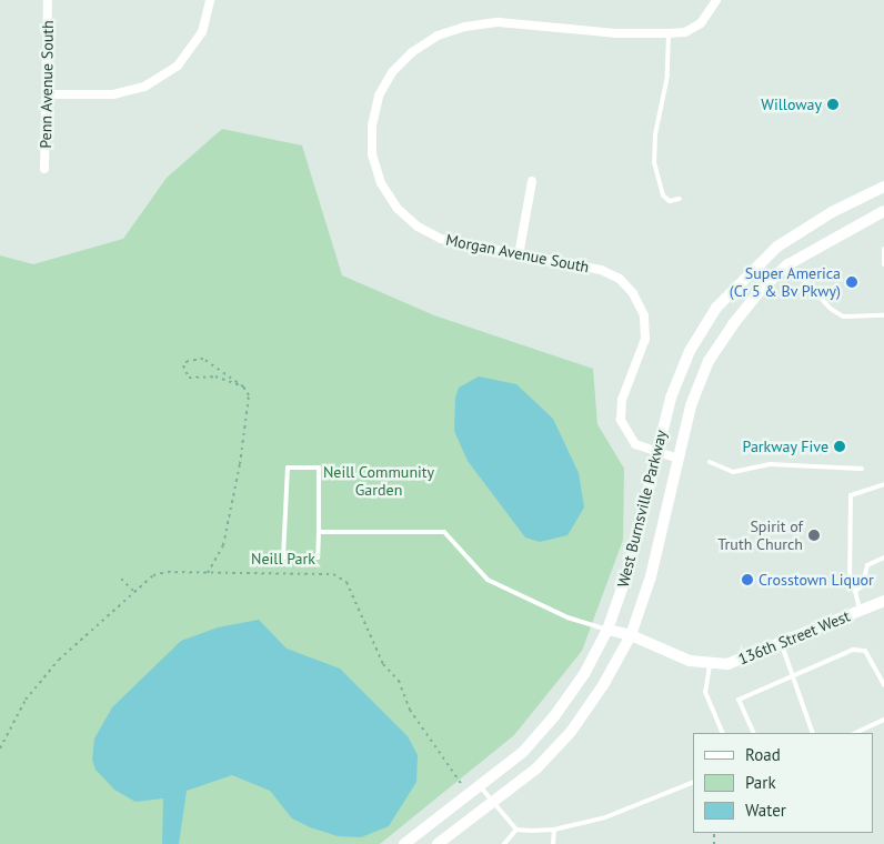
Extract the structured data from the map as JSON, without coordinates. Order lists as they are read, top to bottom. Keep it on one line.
{"streets":{"street":["Penn Avenue South","Morgan Avenue South","West Burnsville Parkway","136th Street West"]},"crossings":[["Morgan Avenue South","West Burnsville Parkway"],["West Burnsville Parkway","136th Street West"]],"parks":["Neill Community Garden","Neill Park"],"places":["Willoway","Super America (Cr 5 & Bv Pkwy)","Parkway Five","Spirit of Truth Church","Crosstown Liquor"],"legend":["Road","Park","Water"]}
